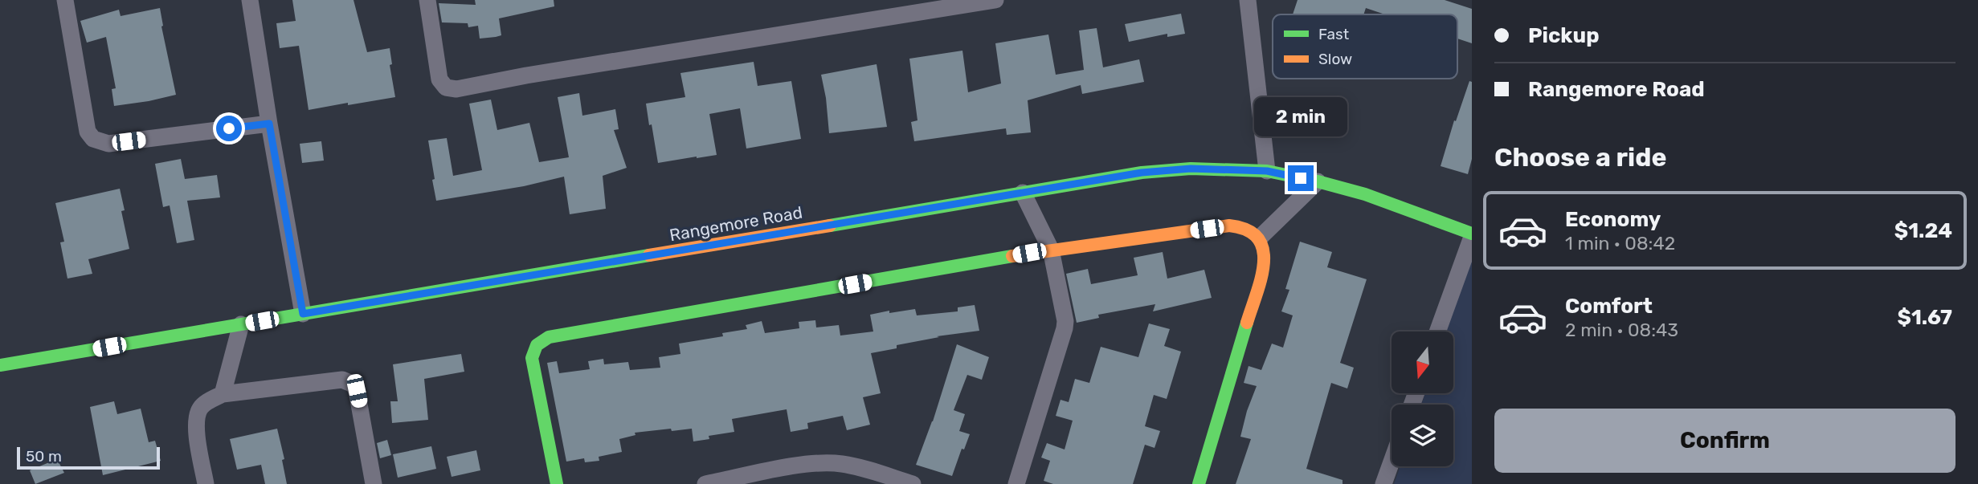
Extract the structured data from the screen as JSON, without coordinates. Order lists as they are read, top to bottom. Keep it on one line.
{"streets":{"street":["Rangemore Road"]},"legend":["Fast","Slow"],"scale_bar":"50 m","north":"bottom","page":{"banner":["Pickup","Rangemore Road"],"bubble":"2 min","heading":"Choose a ride","list":[{"name":"Economy","note":"1 min · 08:42","value":"$1.24"},{"name":"Comfort","note":"2 min · 08:43","value":"$1.67"}],"buttons":"Confirm","scale":"50 m"}}
